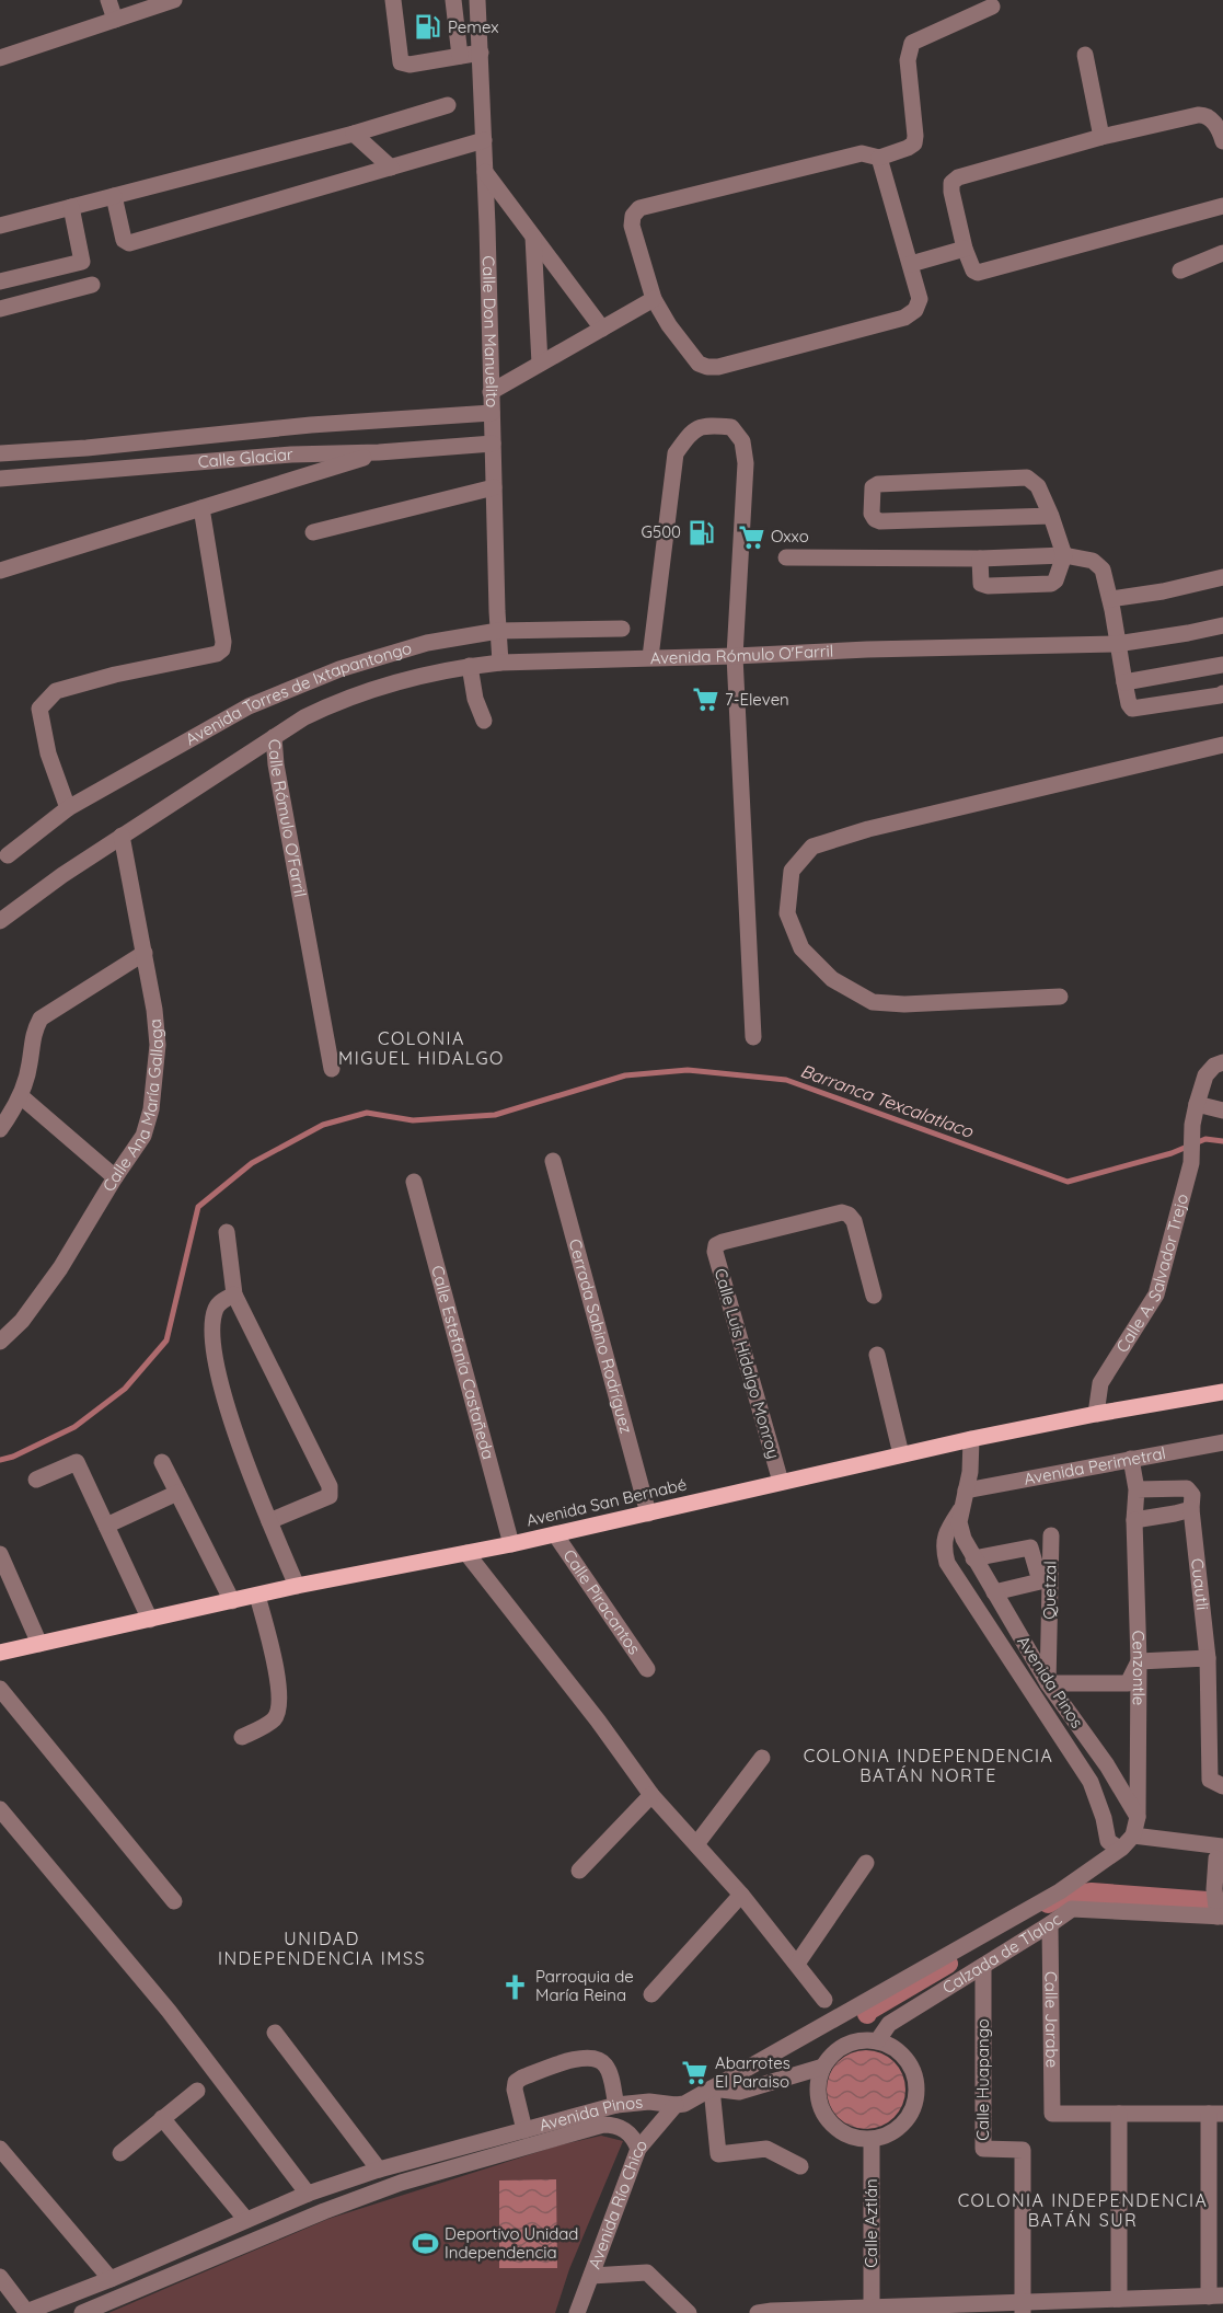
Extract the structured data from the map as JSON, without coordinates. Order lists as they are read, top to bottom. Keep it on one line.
{"streets":{"main road":["Avenida San Bernabé"],"street":["Calle Don Manuelito","Calle Glaciar","Avenida Rómulo O'Farril","Avenida Torres de Ixtapantongo","Calle Rómulo O'Farril","Calle Ana María Gallaga","Calle A. Salvador Trejo","Cerrada Sabino Rodríguez","Calle Estefanía Castañeda","Calle Luis Hidalgo Monroy","Avenida Perimetral","Cuautli","Quetzal","Calle Piracantos","Cenzontle","Avenida Pinos","Calzada de Tlaloc","Calle Jarabe","Calle Huapango","Avenida Río Chico","Calle Aztlán"]},"crossings":[["Calle Don Manuelito","Calle Glaciar"],["Calle Don Manuelito","Avenida Rómulo O'Farril"],["Calle Don Manuelito","Avenida Torres de Ixtapantongo"],["Avenida Rómulo O'Farril","Calle Rómulo O'Farril"],["Calle Rómulo O'Farril","Calle Ana María Gallaga"],["Calle A. Salvador Trejo","Avenida San Bernabé"],["Cerrada Sabino Rodríguez","Avenida San Bernabé"],["Calle Estefanía Castañeda","Avenida San Bernabé"],["Calle Luis Hidalgo Monroy","Avenida San Bernabé"],["Avenida Perimetral","Cenzontle"],["Avenida Perimetral","Avenida Pinos"],["Avenida San Bernabé","Calle Piracantos"],["Avenida San Bernabé","Avenida Pinos"],["Quetzal","Avenida Pinos"],["Cenzontle","Avenida Pinos"],["Avenida Pinos","Avenida Río Chico"],["Calzada de Tlaloc","Calle Jarabe"],["Calzada de Tlaloc","Calle Huapango"],["Calzada de Tlaloc","Calle Aztlán"]],"districts":["COLONIA MIGUEL HIDALGO","COLONIA INDEPENDENCIA BATÁN NORTE","UNIDAD INDEPENDENCIA IMSS","COLONIA INDEPENDENCIA BATÁN SUR"],"water":["Barranca Texcalatlaco"],"places":{"fuel station":["Pemex","G500"],"supermarket":["Oxxo","7-Eleven","Abarrotes El Paraiso"],"church":["Parroquia de María Reina"],"sports":["Deportivo Unidad Independencia"]}}
